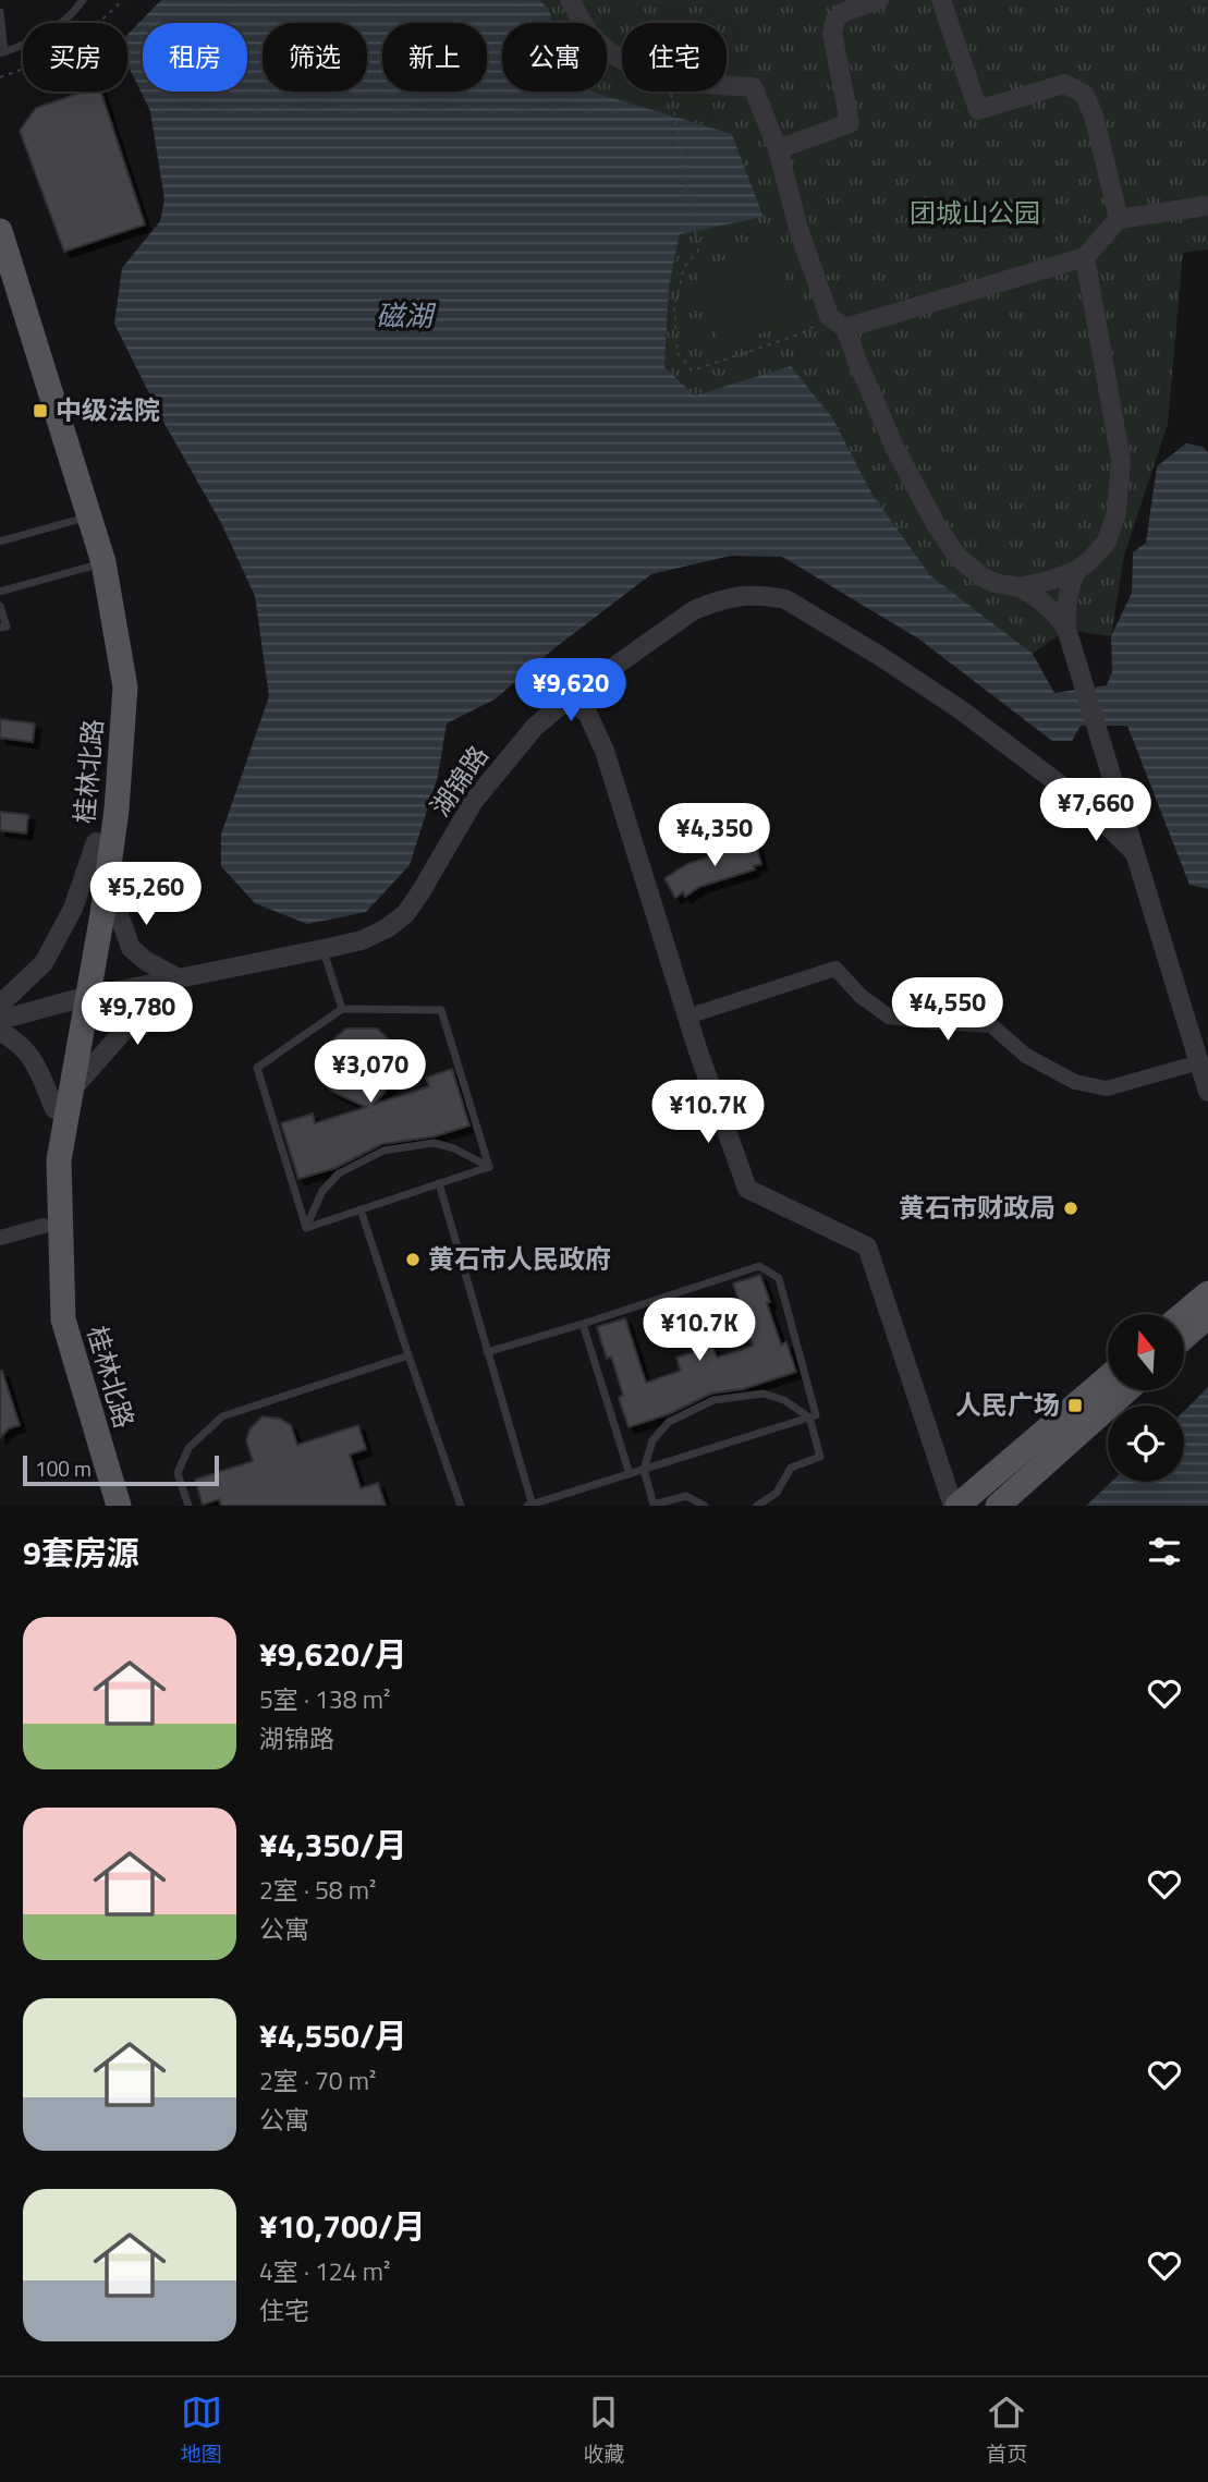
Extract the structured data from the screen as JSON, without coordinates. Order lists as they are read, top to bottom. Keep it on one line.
{"streets":{"main road":["桂林北路"],"street":["湖锦路"]},"crossings":[["桂林北路","湖锦路"]],"water":["磁湖"],"parks":["团城山公园"],"places":{"transit":["中级法院","人民广场"],"other":["黄石市财政局","黄石市人民政府"]},"scale_bar":"100 m","north":"top","page":{"chip":["买房","租房","筛选","新上","公寓","住宅"],"price":["¥9,620","¥7,660","¥4,350","¥5,260","¥4,550","¥9,780","¥3,070","¥10.7K","¥10.7K"],"scale":"100 m","heading":"9套房源","list":[{"name":"¥9,620/月","note":"5室 · 138 m² · 湖锦路"},{"name":"¥4,350/月","note":"2室 · 58 m² · 公寓"},{"name":"¥4,550/月","note":"2室 · 70 m² · 公寓"},{"name":"¥10,700/月","note":"4室 · 124 m² · 住宅"}],"tabs":["地图","收藏","首页"]}}
